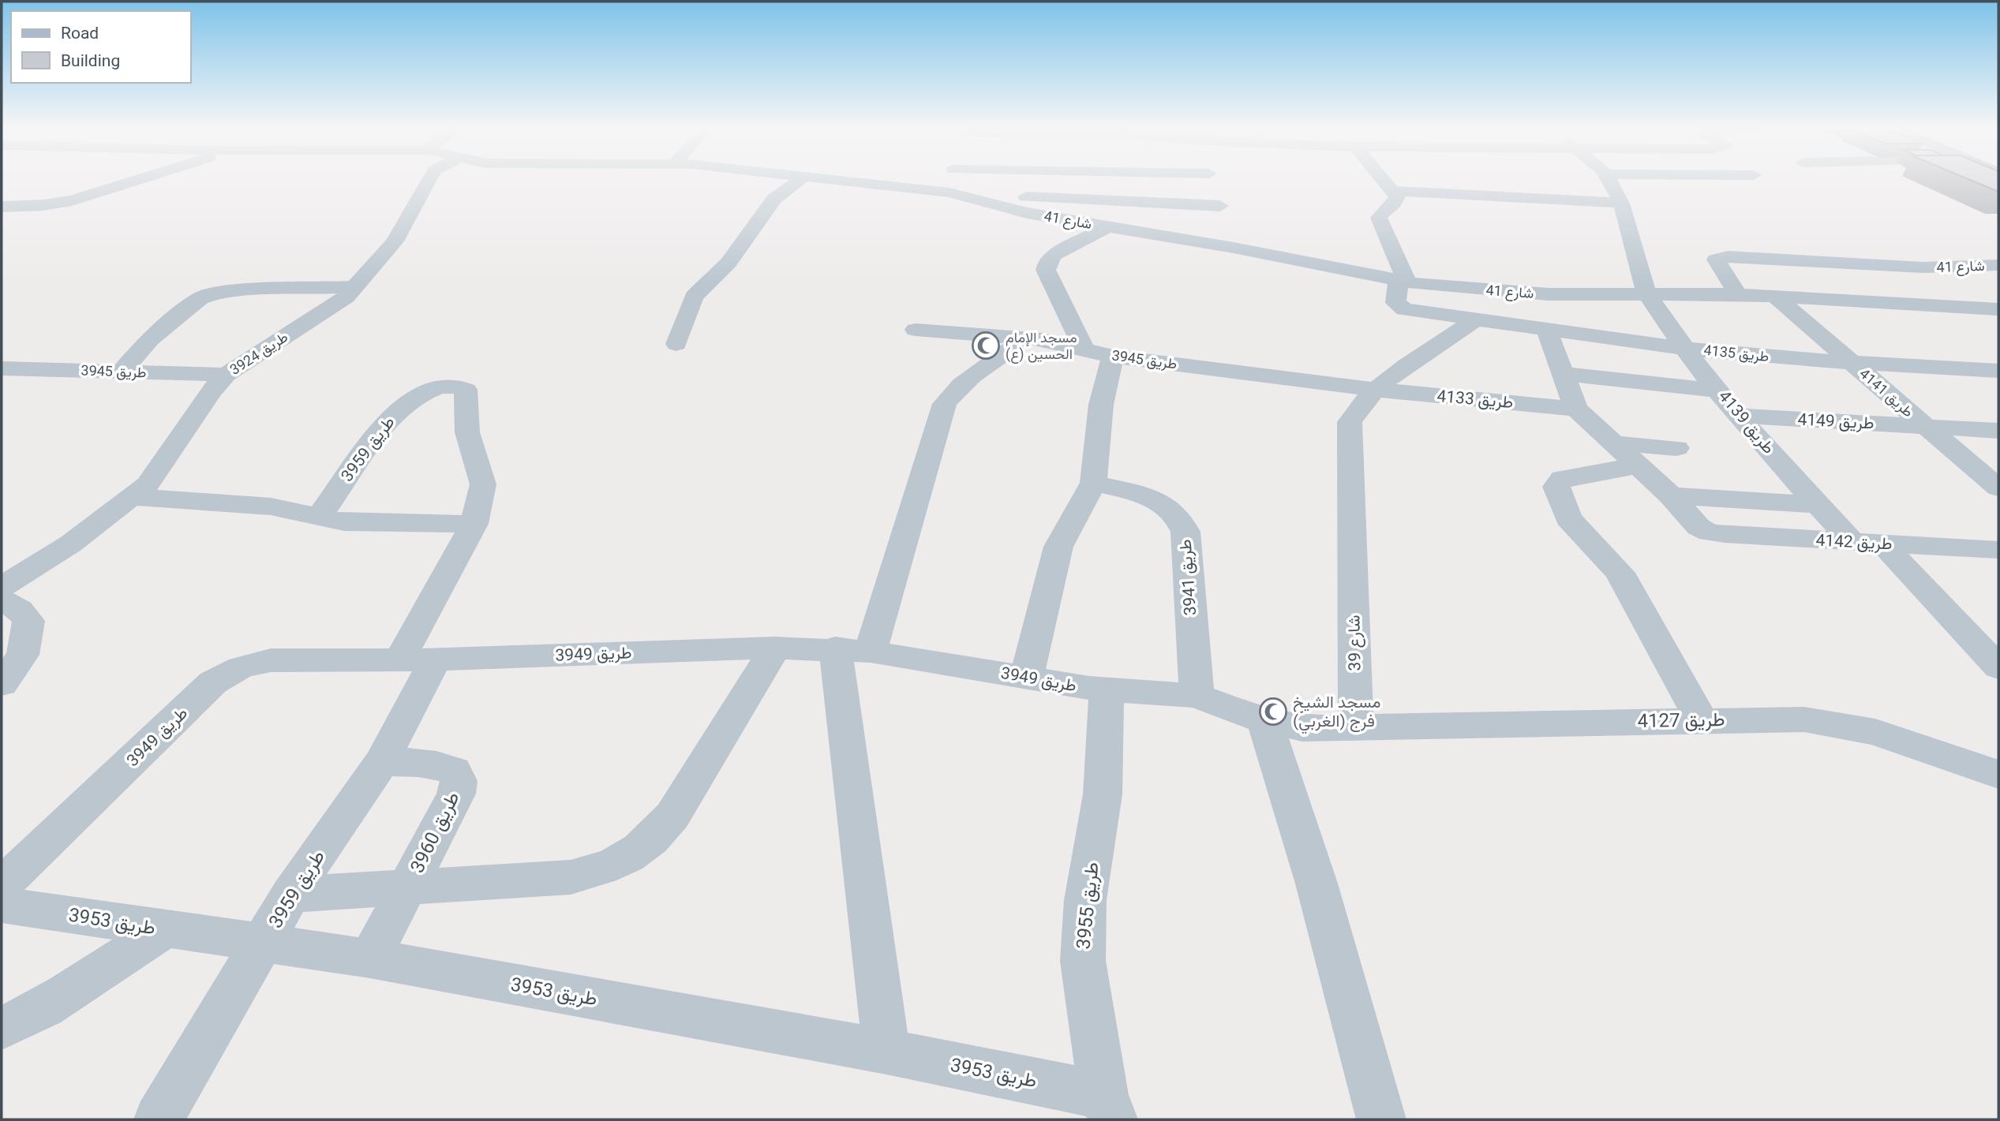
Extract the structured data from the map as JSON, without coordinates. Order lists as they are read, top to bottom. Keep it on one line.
{"streets":{"street":["شارع 41","طريق 3924","طريق 4135","طريق 3945","طريق 4141","طريق 4133","طريق 4149","طريق 4139","طريق 3959","طريق 4142","طريق 3941","شارع 39","طريق 3949","طريق 4127","طريق 3960","طريق 3955","طريق 3953"]},"crossings":[["شارع 41","طريق 4141"],["شارع 41","طريق 4139"],["طريق 3924","طريق 3945"],["طريق 4135","طريق 4141"],["طريق 4135","طريق 4139"],["طريق 4135","شارع 39"],["طريق 3945","طريق 4133"],["طريق 3945","شارع 39"],["طريق 4141","طريق 4149"],["طريق 4133","شارع 39"],["طريق 4149","طريق 4139"],["طريق 4139","طريق 4142"],["طريق 3959","طريق 3949"],["طريق 3959","طريق 3960"],["طريق 3959","طريق 3953"],["طريق 3941","طريق 3949"],["شارع 39","طريق 4127"],["طريق 3949","طريق 3955"],["طريق 3960","طريق 3953"],["طريق 3955","طريق 3953"]],"places":{"mosque":["مسجد الإمام الحسين (ع)","مسجد الشيخ فرج (الغربي)"]},"legend":["Road","Building"]}
